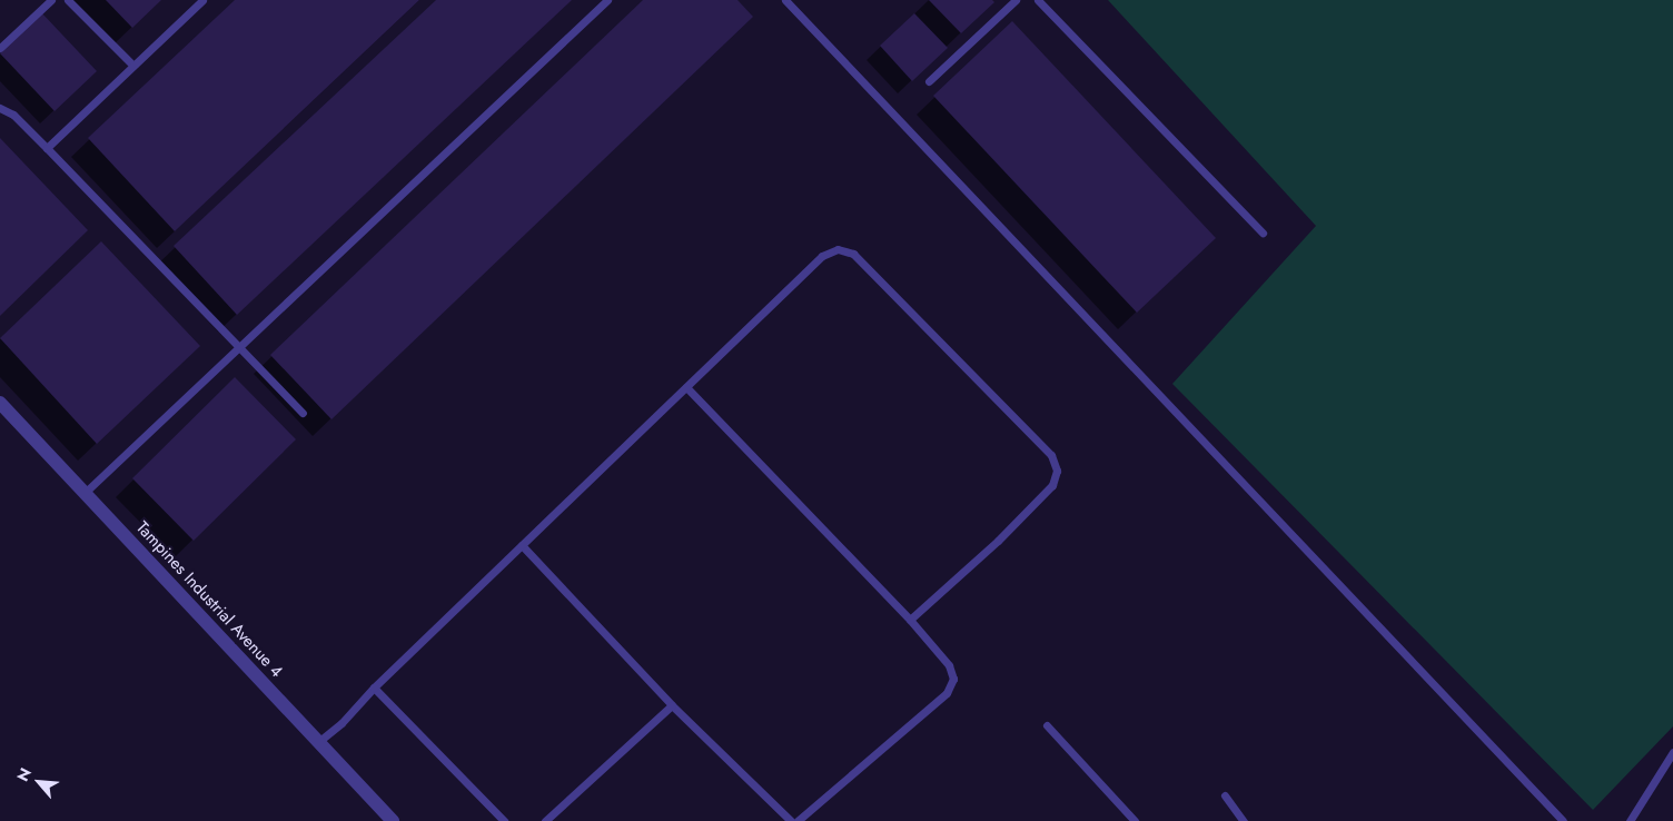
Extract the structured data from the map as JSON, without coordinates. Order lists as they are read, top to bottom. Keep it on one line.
{"streets":{"street":["Tampines Industrial Avenue 4"]},"north":"top left"}
